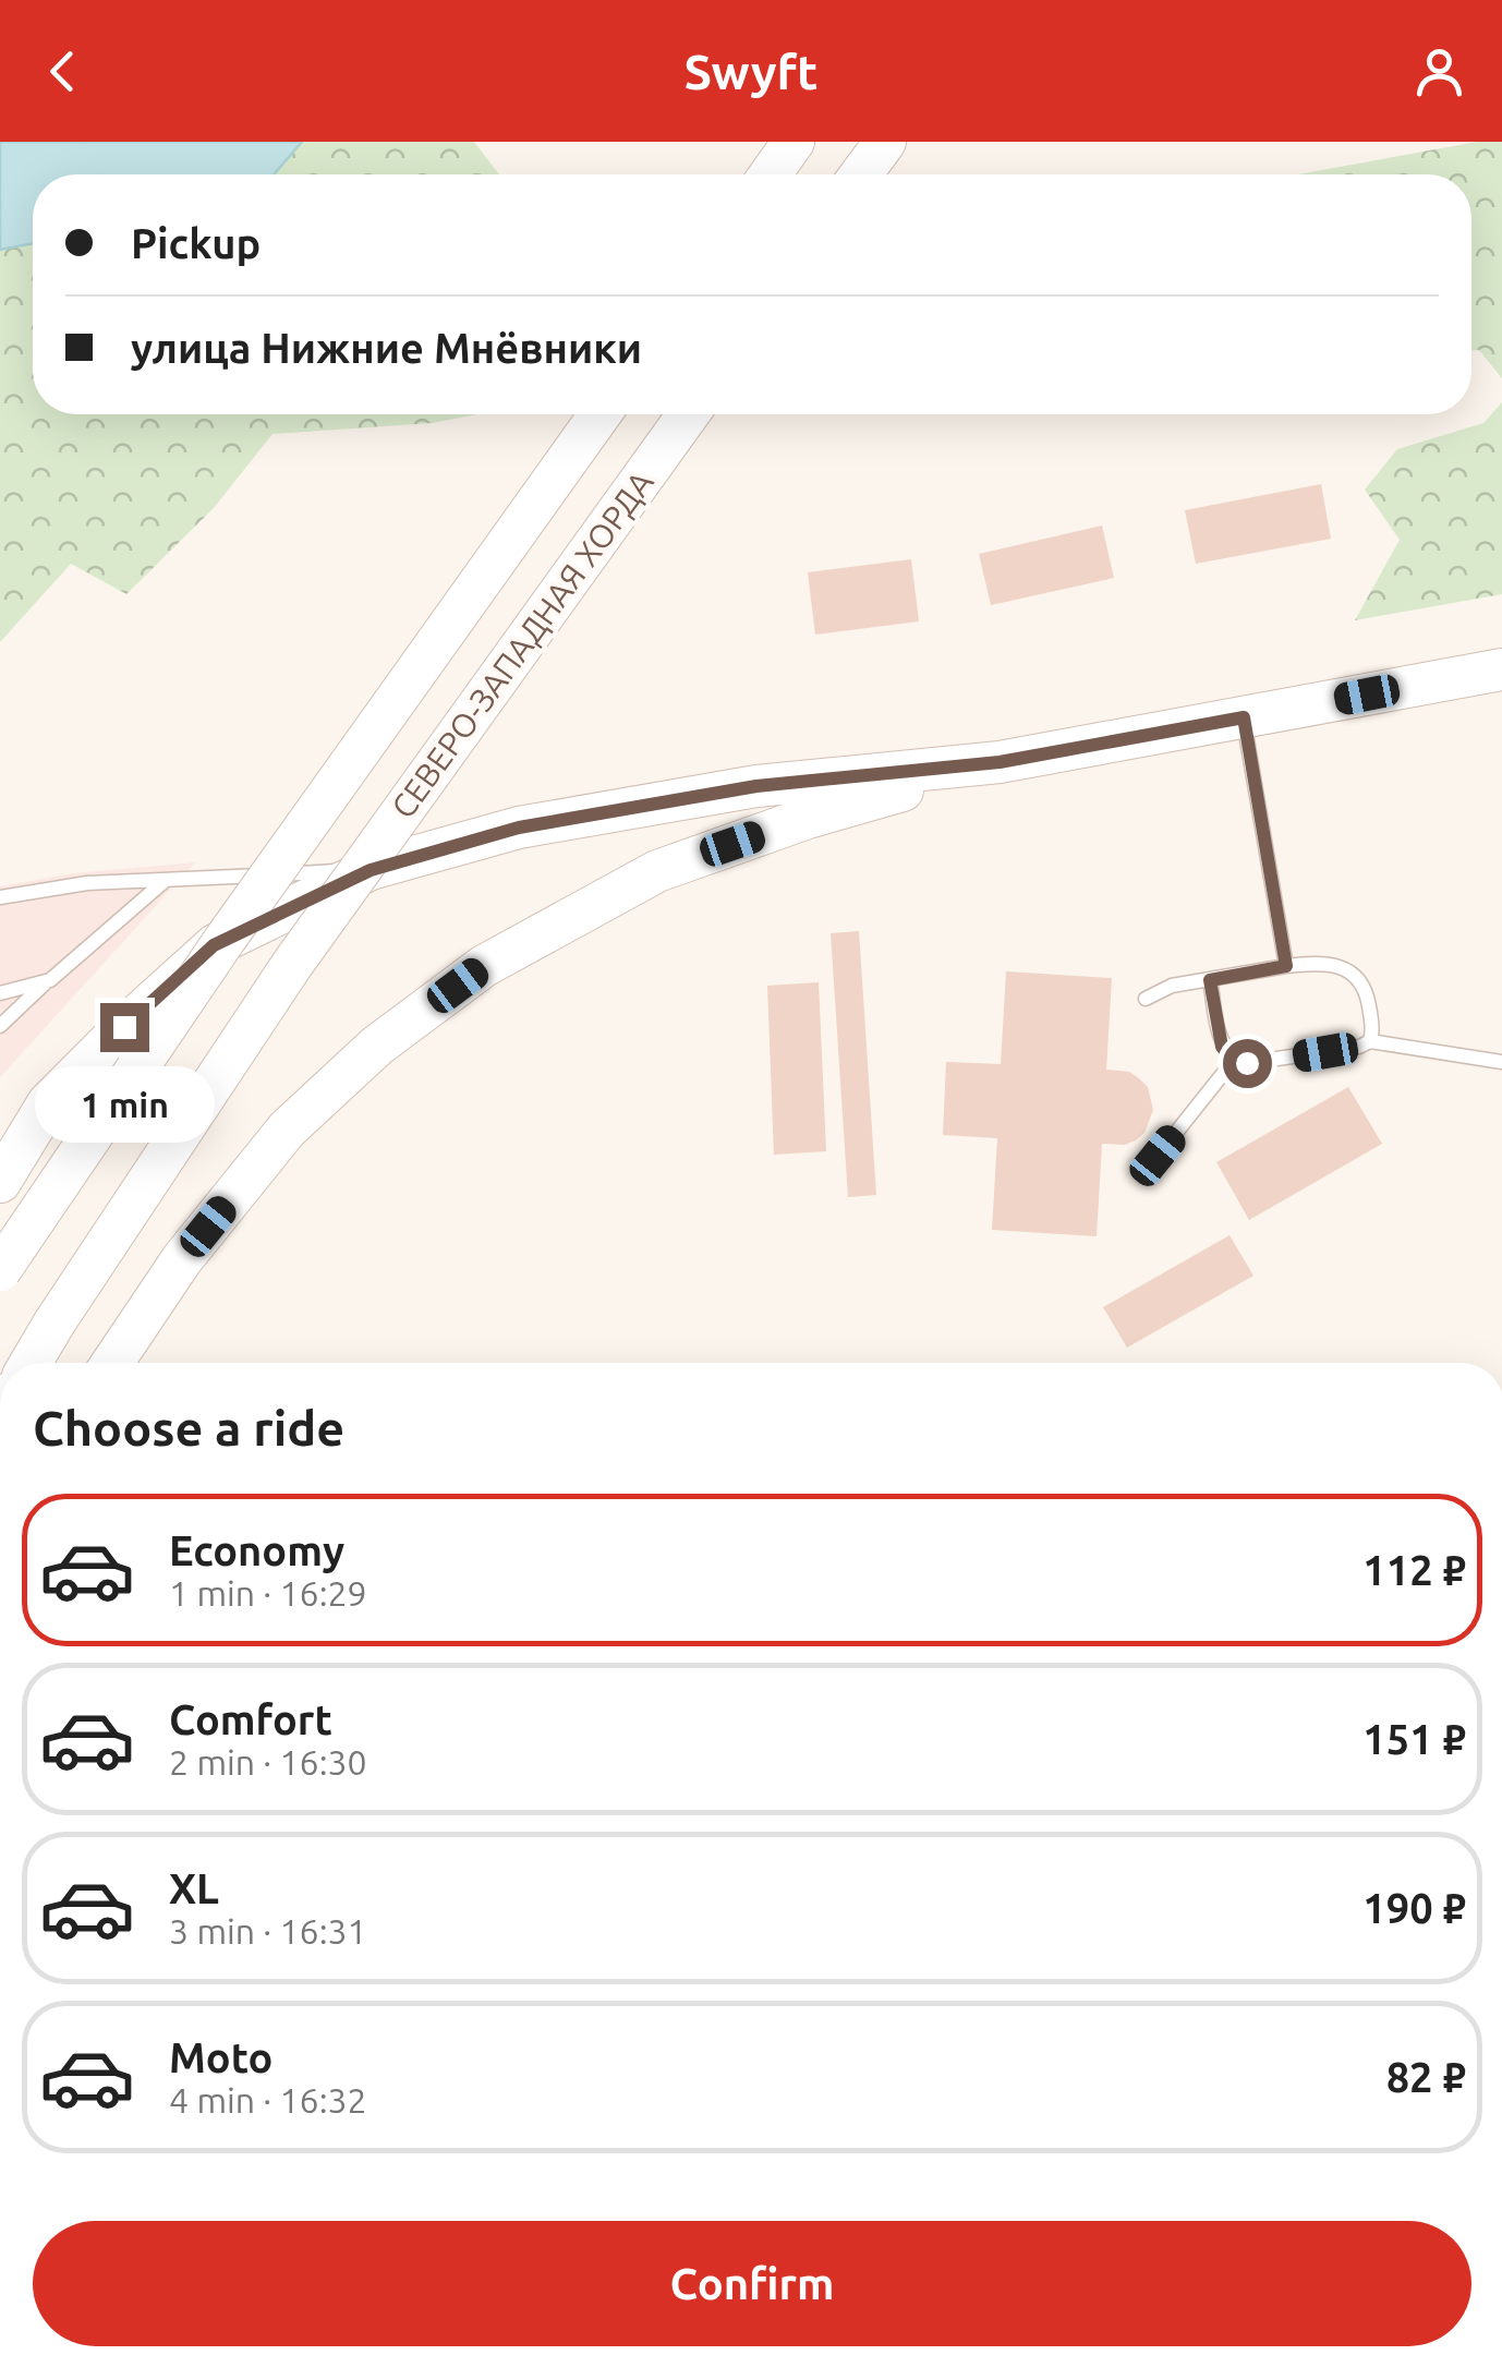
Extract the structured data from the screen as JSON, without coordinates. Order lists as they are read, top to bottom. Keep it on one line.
{"streets":{"main road":["СЕВЕРО-ЗАПАДНАЯ ХОРДА"]},"page":{"header":"Swyft","banner":["Pickup","улица Нижние Мнёвники"],"bubble":"1 min","heading":"Choose a ride","list":[{"name":"Economy","note":"1 min · 16:29","value":"112 ₽"},{"name":"Comfort","note":"2 min · 16:30","value":"151 ₽"},{"name":"XL","note":"3 min · 16:31","value":"190 ₽"},{"name":"Moto","note":"4 min · 16:32","value":"82 ₽"}],"buttons":"Confirm"}}
